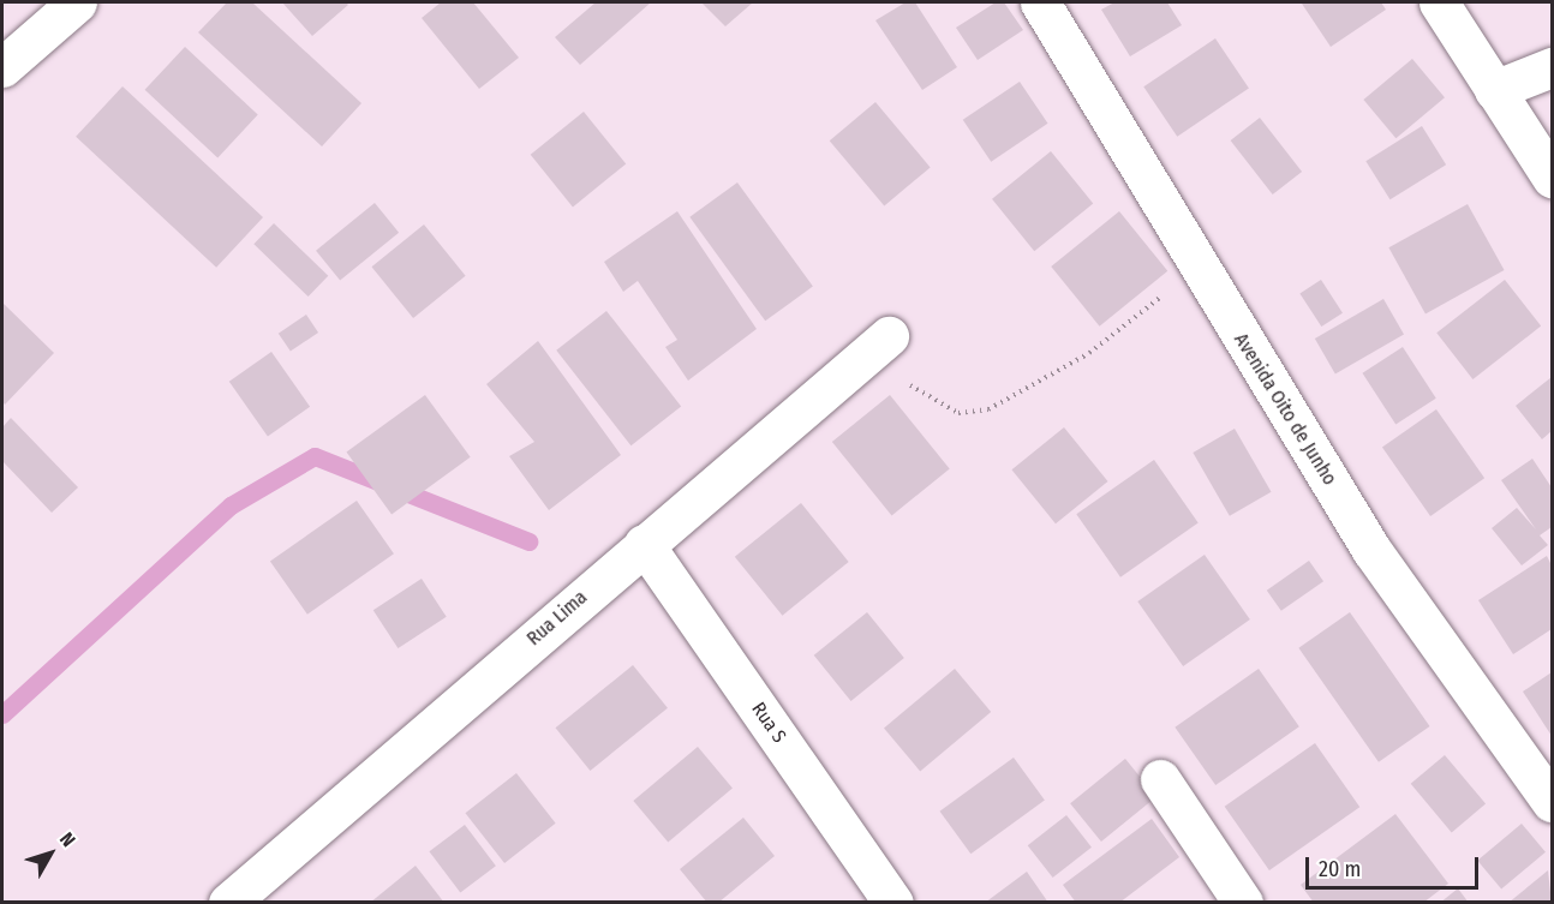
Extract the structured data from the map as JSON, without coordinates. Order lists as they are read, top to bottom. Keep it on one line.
{"streets":{"street":["Avenida Oito de Junho","Rua Lima","Rua S"]},"crossings":[["Rua Lima","Rua S"]],"scale_bar":"20 m","north":"top right"}
